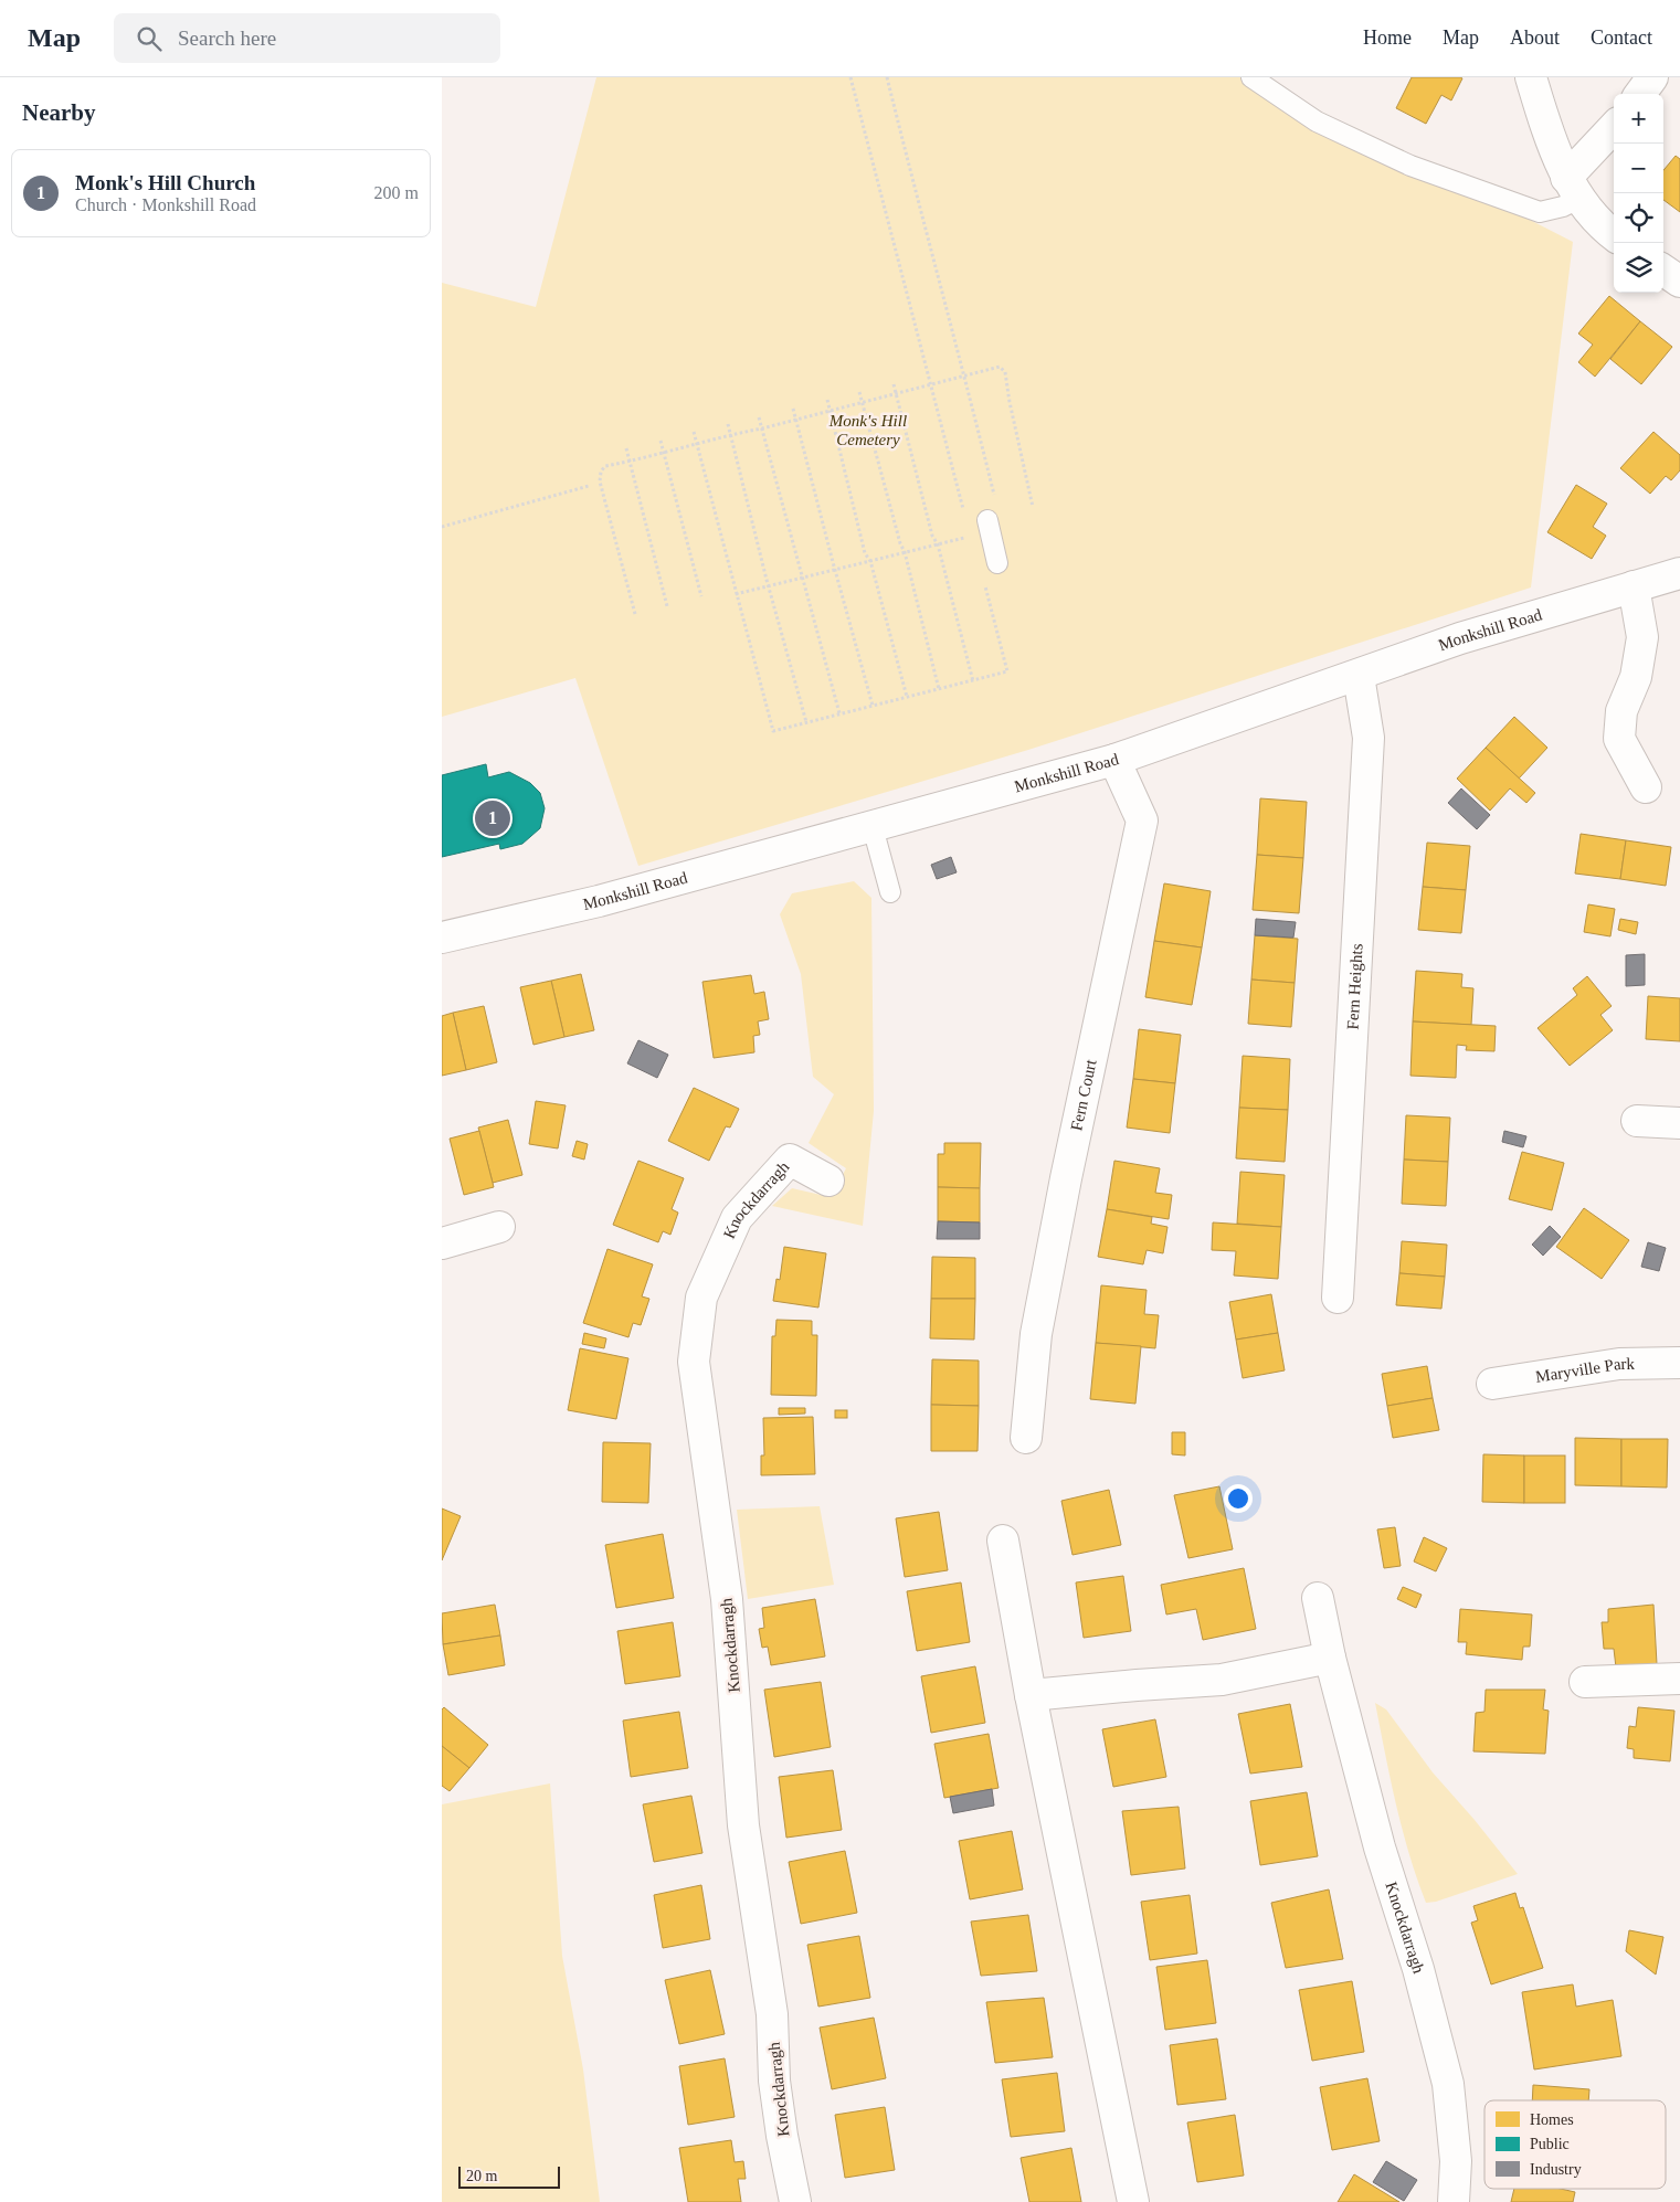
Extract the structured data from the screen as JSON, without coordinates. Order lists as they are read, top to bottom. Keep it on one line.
{"streets":{"street":["Monkshill Road","Fern Heights","Fern Court","Knockdarragh","Maryville Park"]},"crossings":[["Monkshill Road","Fern Heights"],["Monkshill Road","Fern Court"]],"parks":["Monk's Hill Cemetery"],"legend":["Homes","Public","Industry"],"scale_bar":"20 m","page":{"header":"Map","search":"Search here","nav":["Home","Map","About","Contact"],"heading":"Nearby","map_buttons":["+","−"],"list":[{"mark":"1","name":"Monk's Hill Church","note":"Church · Monkshill Road","value":"200 m"}],"pins":"1","scale":"20 m"}}
